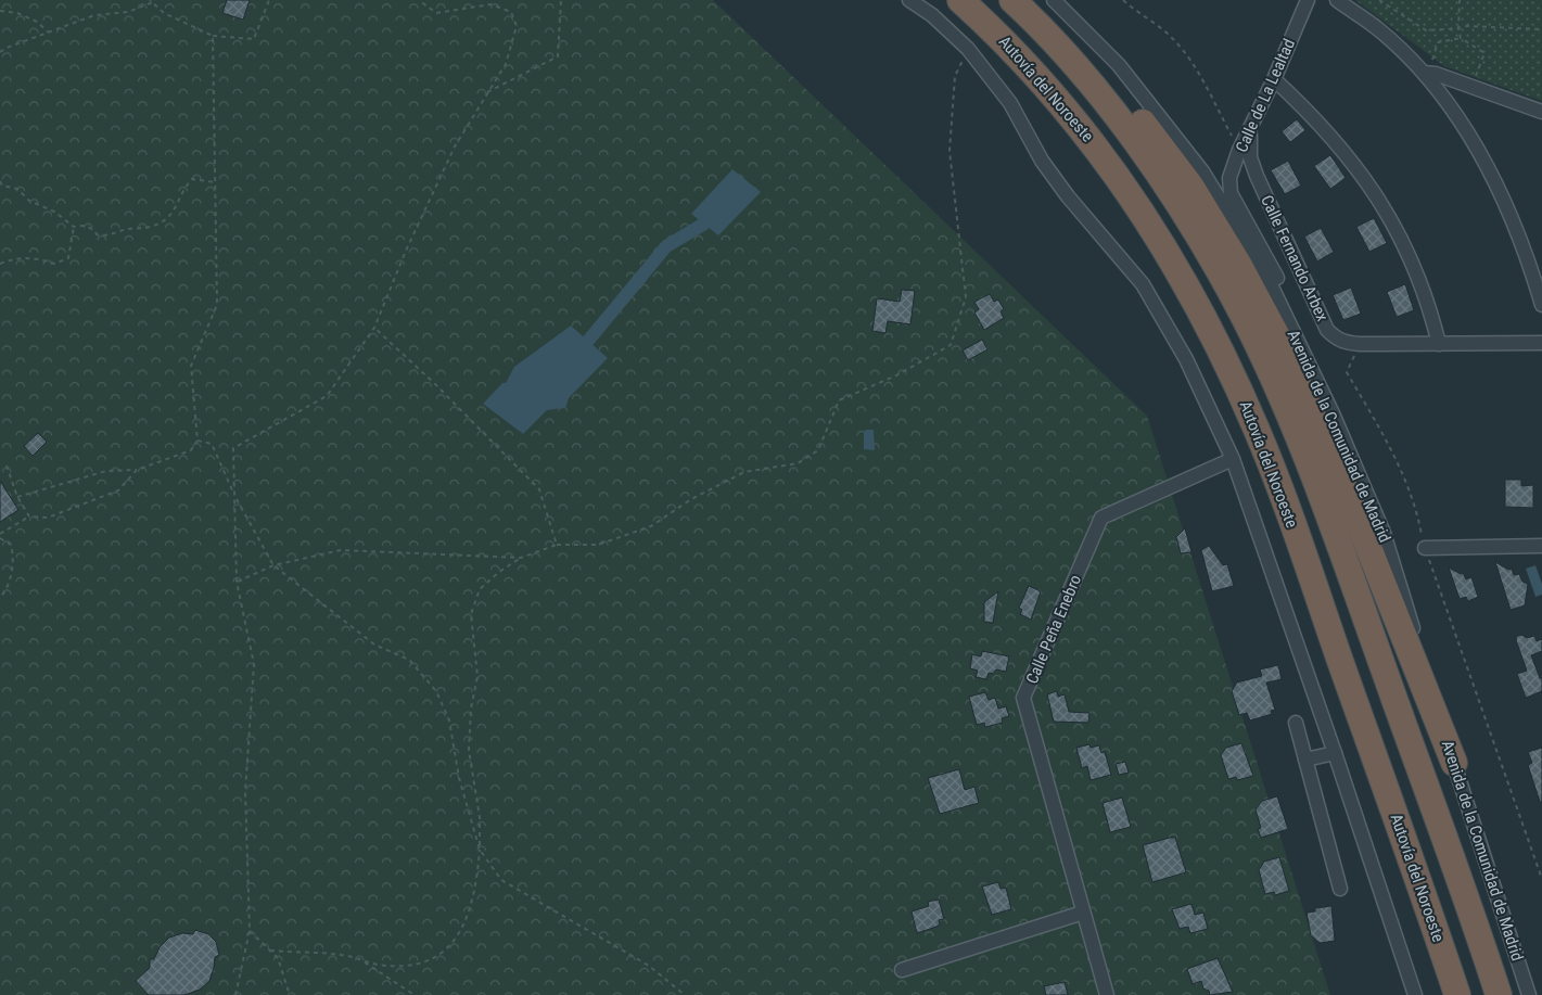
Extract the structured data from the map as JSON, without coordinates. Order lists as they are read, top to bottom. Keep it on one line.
{"streets":{"highway":["Autovía del Noroeste"],"street":["Calle de La Lealtad","Calle Fernando Arbex","Avenida de la Comunidad de Madrid","Calle Peña Enebro"]},"crossings":[["Calle de La Lealtad","Calle Fernando Arbex"],["Calle de La Lealtad","Avenida de la Comunidad de Madrid"]]}
